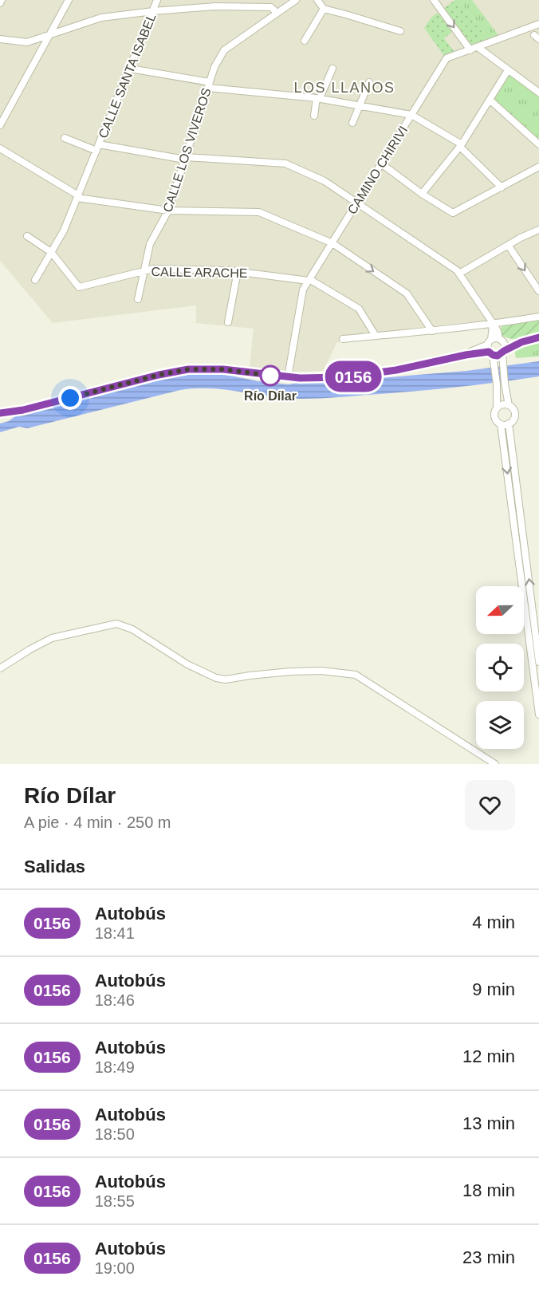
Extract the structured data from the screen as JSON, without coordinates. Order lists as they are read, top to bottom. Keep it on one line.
{"streets":{"street":["CALLE SANTA ISABEL","CALLE LOS VIVEROS","CAMINO CHIRIVI","CALLE ARACHE"]},"crossings":[["CALLE SANTA ISABEL","CALLE LOS VIVEROS"],["CALLE SANTA ISABEL","CALLE ARACHE"],["CALLE LOS VIVEROS","CALLE ARACHE"],["CAMINO CHIRIVI","CALLE ARACHE"]],"districts":["LOS LLANOS"],"places":["Río Dílar"],"lines":["bus line 0156"],"north":"left","page":{"on_map":"0156","heading":[["Río Dílar","A pie · 4 min · 250 m"],"Salidas"],"list":[{"mark":"0156","name":"Autobús","note":"18:41","value":"4 min"},{"mark":"0156","name":"Autobús","note":"18:46","value":"9 min"},{"mark":"0156","name":"Autobús","note":"18:49","value":"12 min"},{"mark":"0156","name":"Autobús","note":"18:50","value":"13 min"},{"mark":"0156","name":"Autobús","note":"18:55","value":"18 min"},{"mark":"0156","name":"Autobús","note":"19:00","value":"23 min"}]}}
